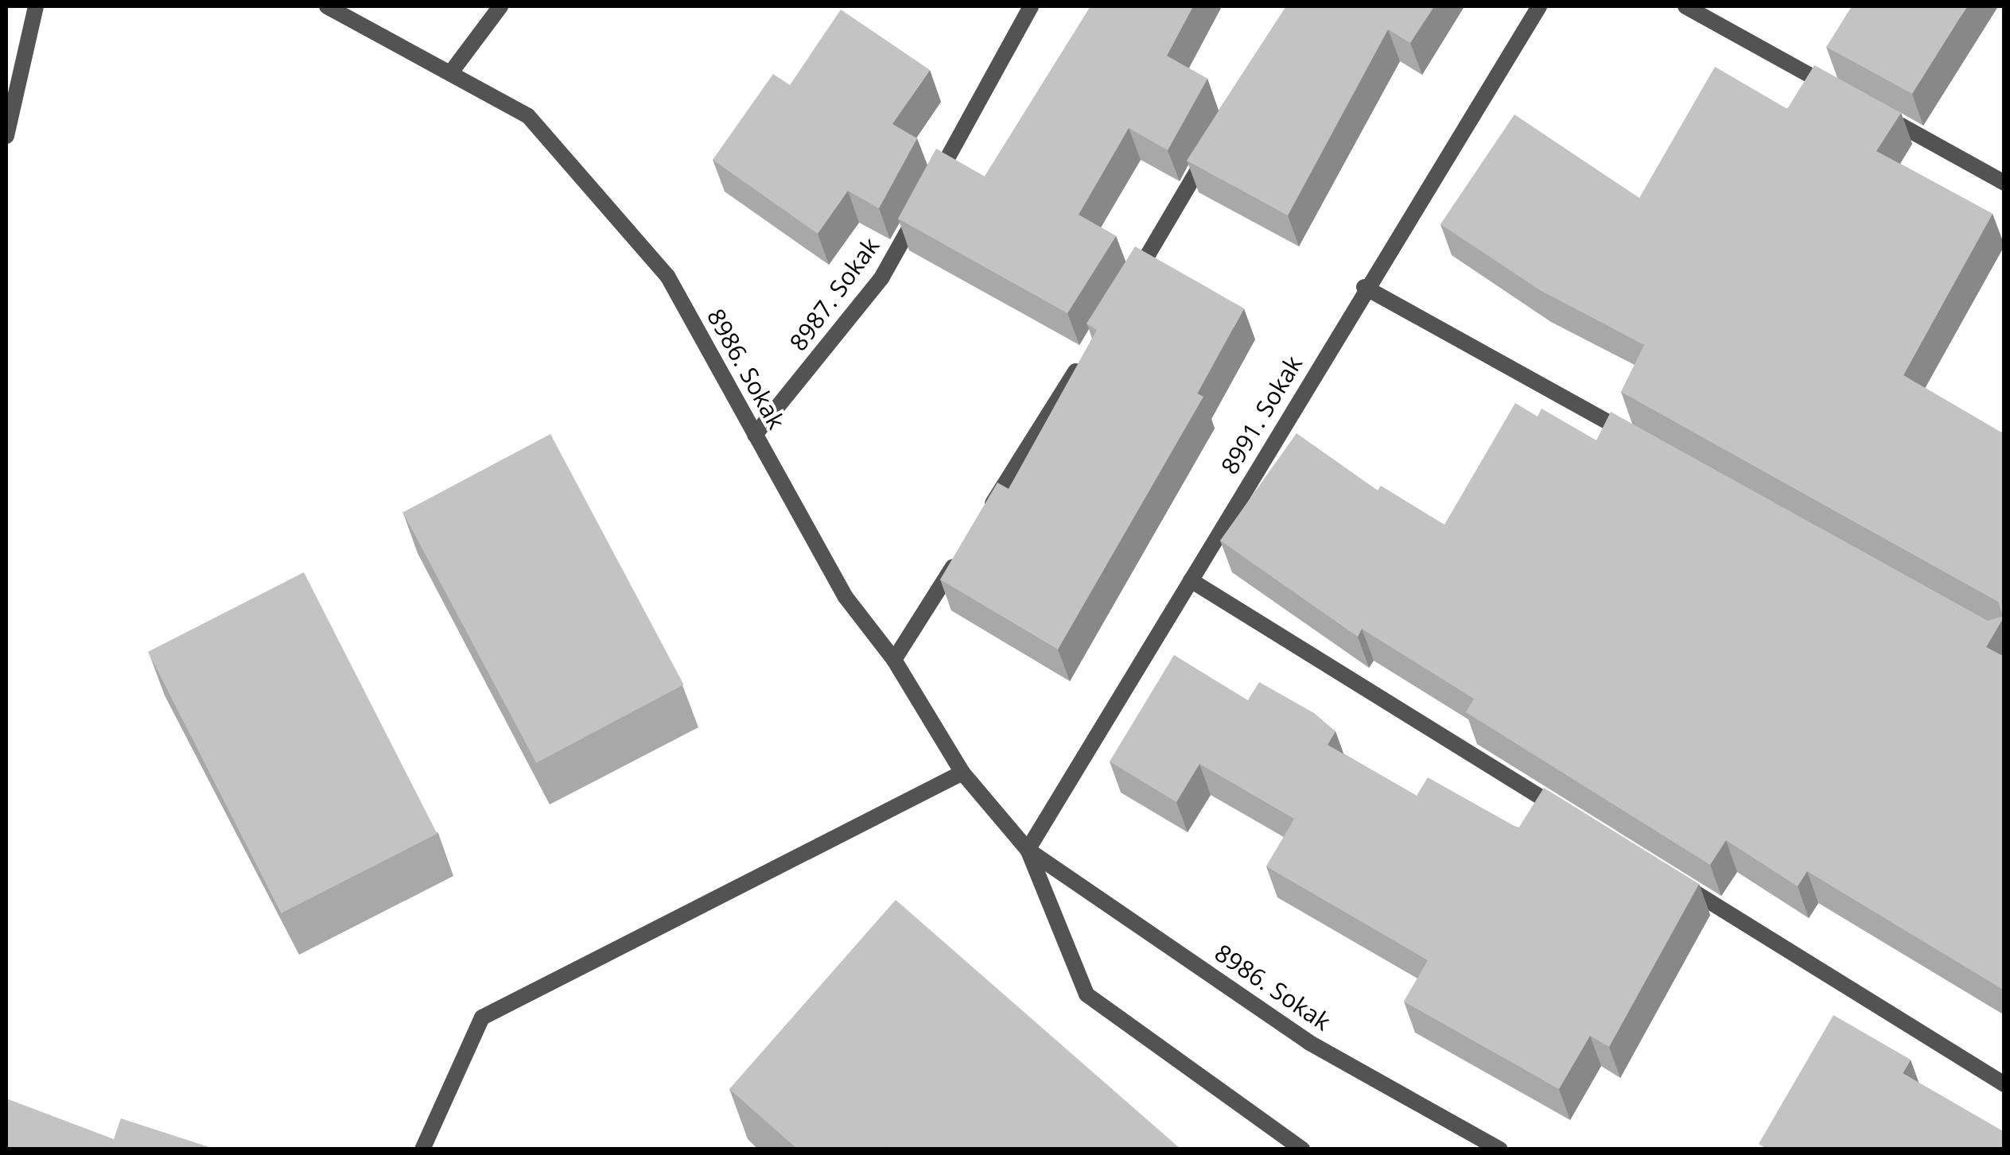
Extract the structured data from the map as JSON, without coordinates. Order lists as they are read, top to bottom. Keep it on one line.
{"streets":{"street":["8987. Sokak","8986. Sokak","8991. Sokak"]},"crossings":[["8987. Sokak","8986. Sokak"],["8986. Sokak","8991. Sokak"]]}
